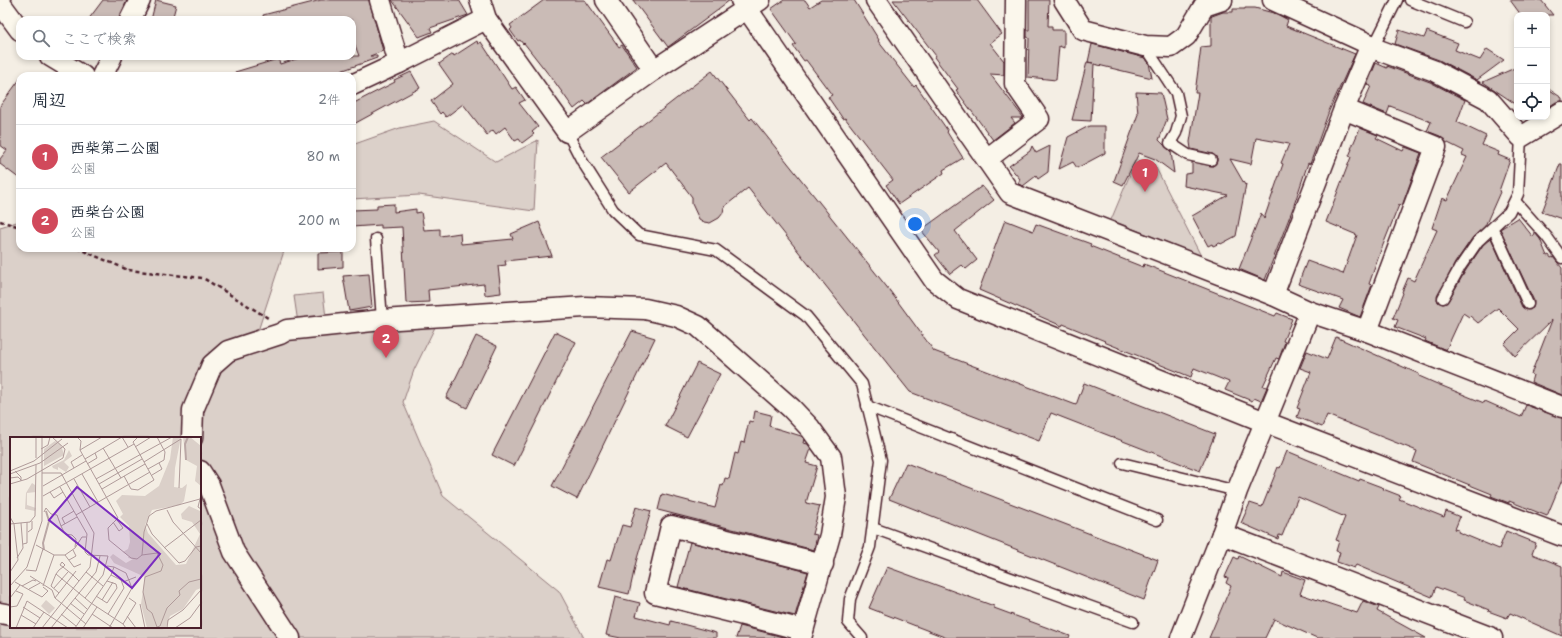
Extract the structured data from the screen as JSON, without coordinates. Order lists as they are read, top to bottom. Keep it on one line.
{"page":{"map_buttons":["+","−"],"search":"ここで検索","heading":["周辺","2件"],"list":[{"mark":"1","name":"西柴第二公園","note":"公園","value":"80 m"},{"mark":"2","name":"西柴台公園","note":"公園","value":"200 m"}],"pins":["1","2"]}}
